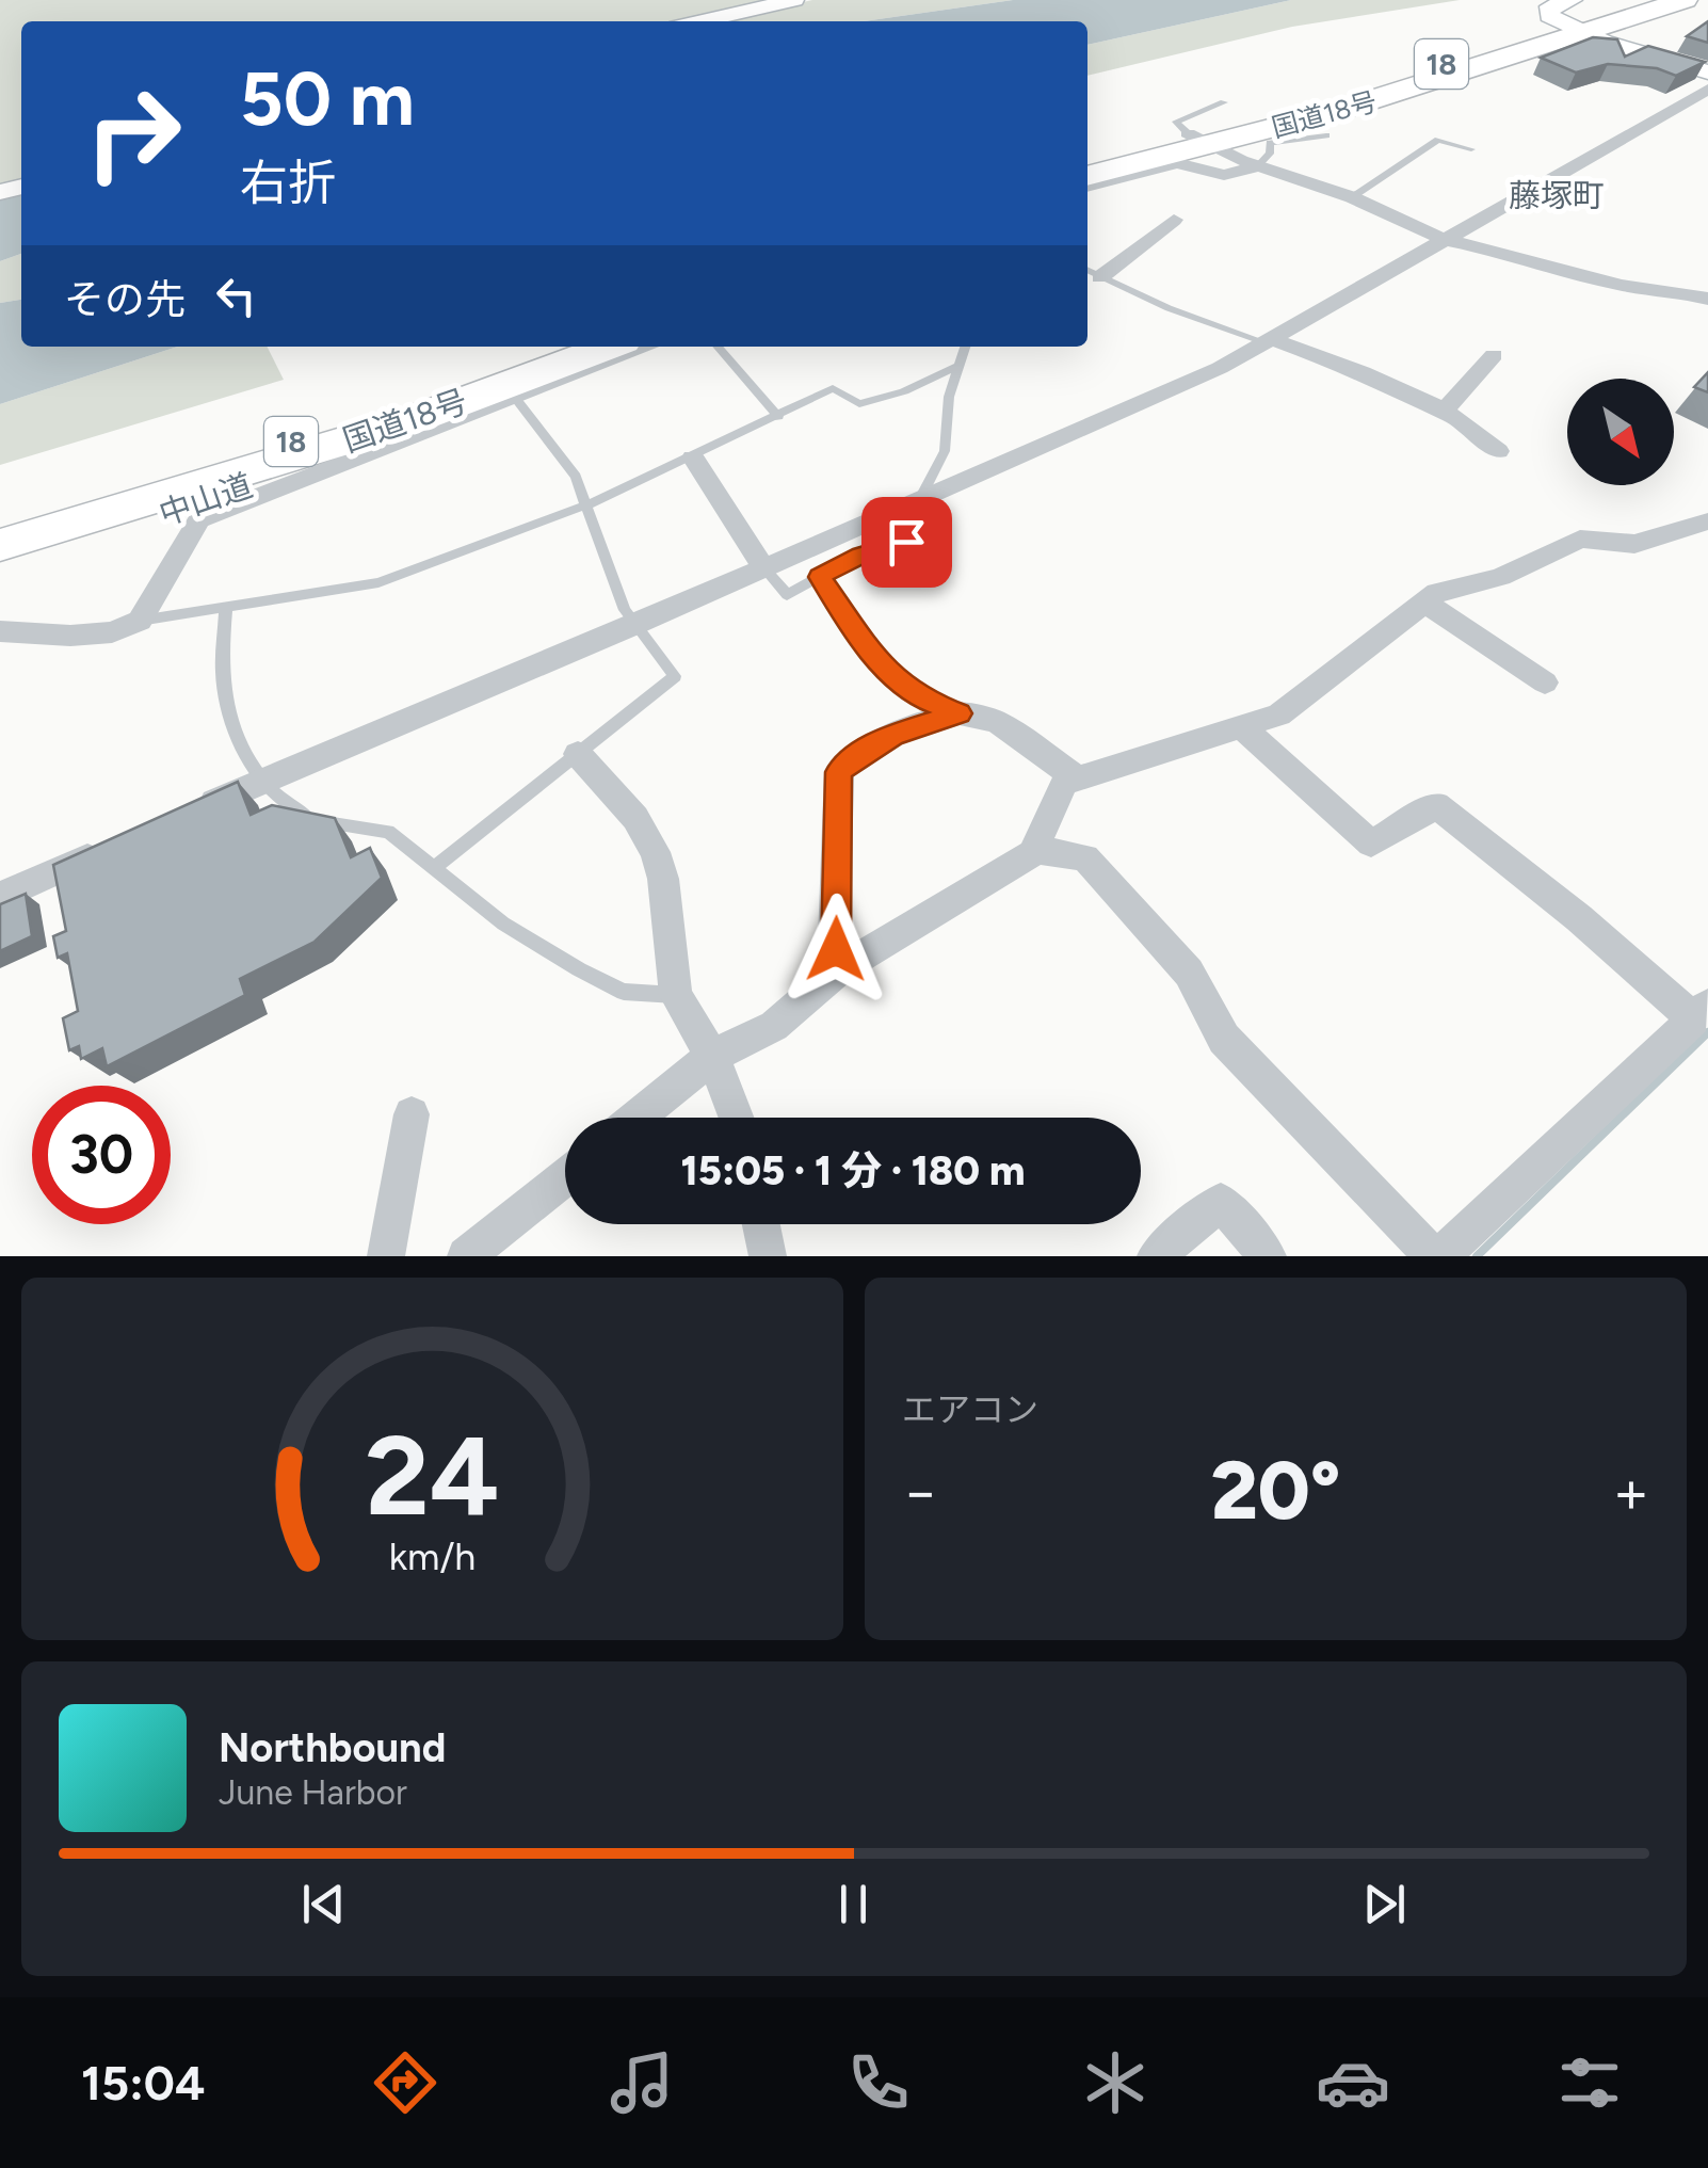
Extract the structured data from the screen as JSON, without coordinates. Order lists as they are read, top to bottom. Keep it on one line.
{"streets":{"highway":["18","国道18号","中山道"]},"crossings":[["国道18号","中山道"]],"districts":["藤塚町"],"north":"bottom right","page":{"turn":["50 m","右折"],"then":"その先","limit":"30","trip":"15:05 · 1 分 · 180 m","tile":"エアコン","heat":["−","20°","+"],"song":["Northbound","June Harbor"],"tabs":"15:04","gauge":["24","km/h"]}}
